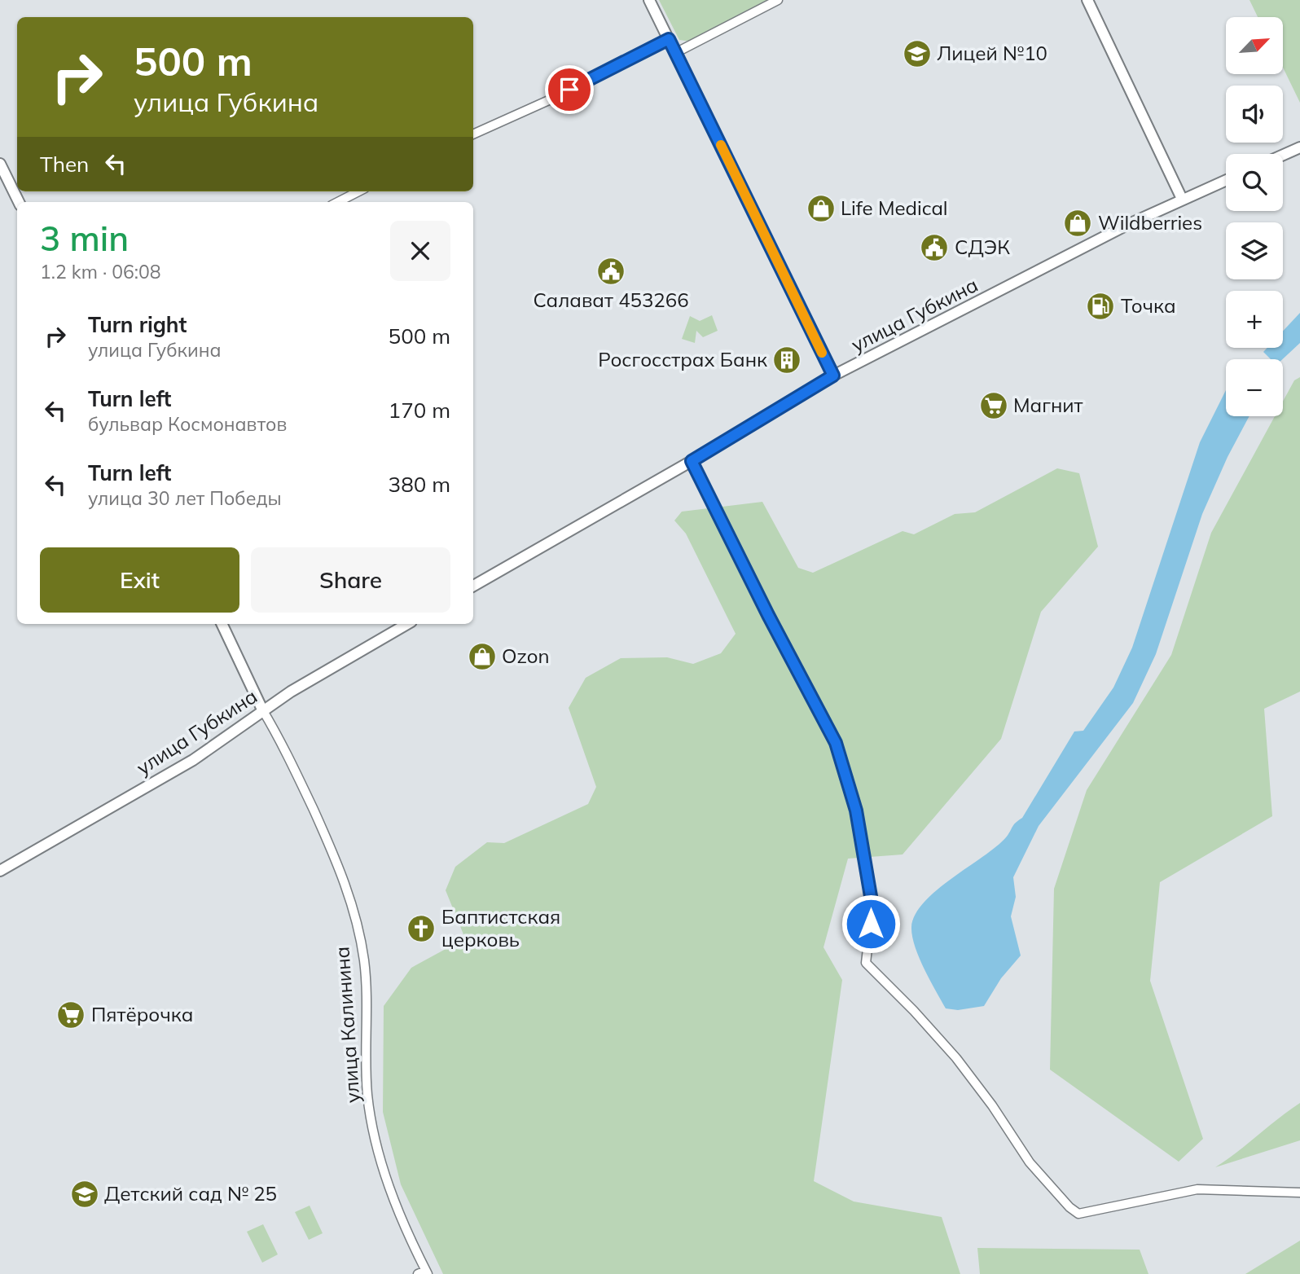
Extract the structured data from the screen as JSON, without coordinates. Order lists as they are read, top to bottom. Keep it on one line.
{"streets":{"street":["улица Губкина","улица Калинина"]},"crossings":[["улица Губкина","улица Калинина"]],"places":{"school or university":["Лицей №10","Детский сад № 25"],"shop":["Life Medical","Wildberries","Ozon"],"public building":["СДЭК","Салават 453266"],"fuel station":["Точка"],"building":["Росгосстрах Банк"],"supermarket":["Магнит","Пятёрочка"],"church":["Баптистская церковь"]},"north":"top right","page":{"map_buttons":["+","−"],"turn":["500 m","улица Губкина"],"then":"Then","heading":["3 min","1.2 km · 06:08"],"list":[{"name":"Turn right","note":"улица Губкина","value":"500 m"},{"name":"Turn left","note":"бульвар Космонавтов","value":"170 m"},{"name":"Turn left","note":"улица 30 лет Победы","value":"380 m"}],"buttons":["Exit","Share"]}}
